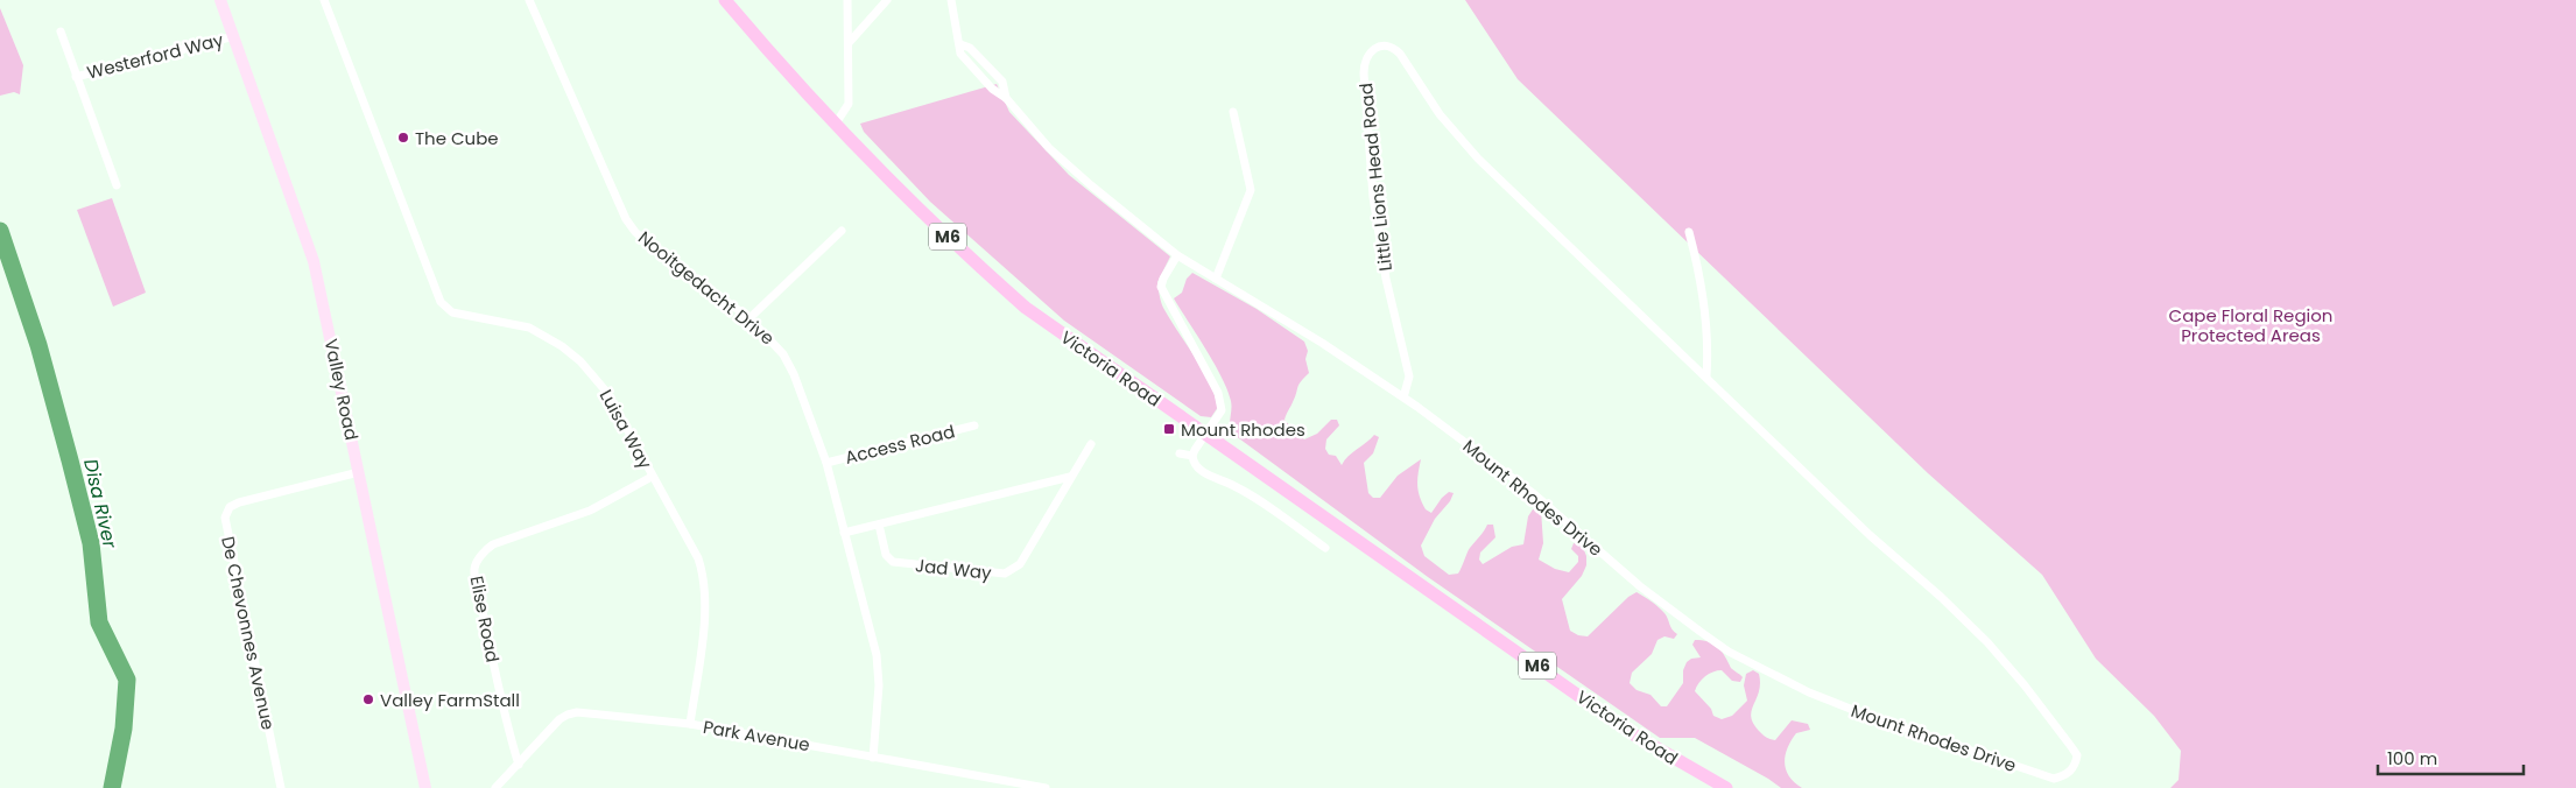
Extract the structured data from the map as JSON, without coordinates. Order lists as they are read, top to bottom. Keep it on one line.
{"streets":{"main road":["M6","Victoria Road"],"street":["Westerford Way","Little Lions Head Road","Nooitgedacht Drive","Valley Road","Luisa Way","Access Road","Mount Rhodes Drive","Jad Way","Elise Road","De Chevonnes Avenue","Park Avenue"]},"crossings":[["Westerford Way","Valley Road"],["Little Lions Head Road","Mount Rhodes Drive"],["Nooitgedacht Drive","Access Road"],["Nooitgedacht Drive","Park Avenue"],["Valley Road","De Chevonnes Avenue"],["Luisa Way","Elise Road"],["Luisa Way","Park Avenue"],["Elise Road","Park Avenue"]],"water":["Disa River"],"parks":["Cape Floral Region Protected Areas"],"places":{"other":["The Cube","Valley FarmStall"],"transit":["Mount Rhodes"]},"scale_bar":"100 m"}
